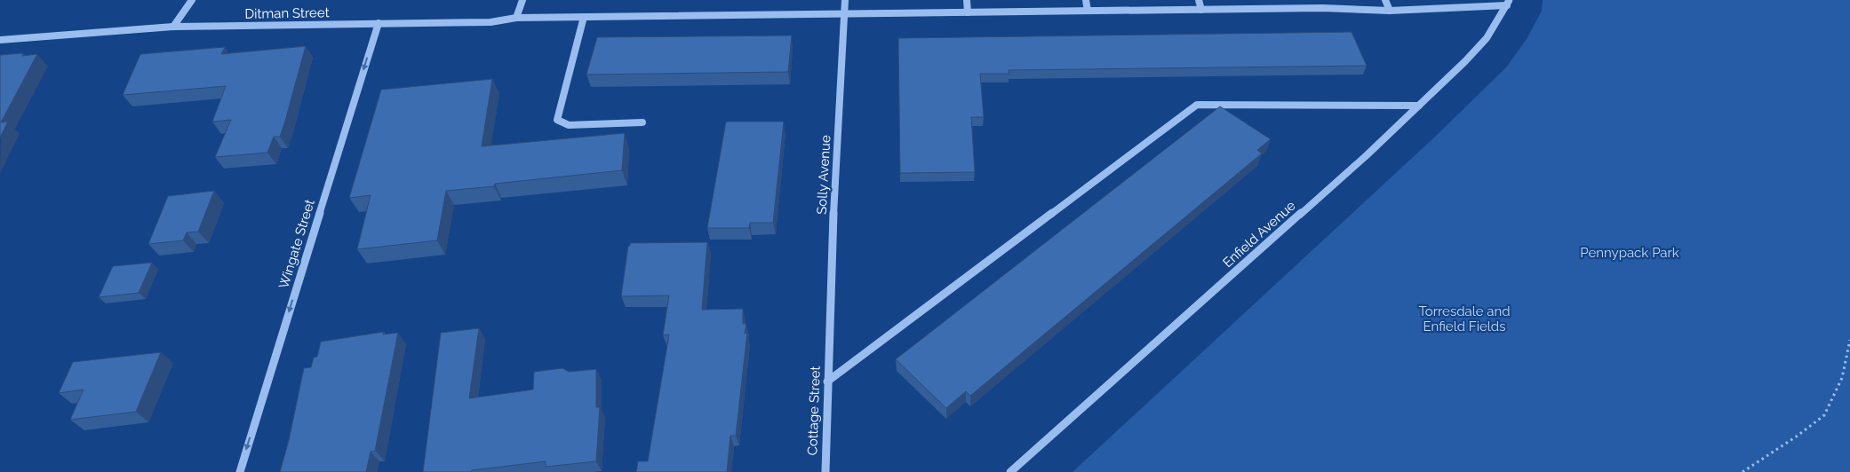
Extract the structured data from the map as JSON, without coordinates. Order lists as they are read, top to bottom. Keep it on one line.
{"streets":{"street":["Ditman Street","Solly Avenue","Enfield Avenue","Wingate Street","Cottage Street"]},"crossings":[["Ditman Street","Solly Avenue"],["Ditman Street","Enfield Avenue"],["Ditman Street","Wingate Street"],["Solly Avenue","Cottage Street"]],"one_way":["Wingate Street"],"parks":["Pennypack Park","Torresdale and Enfield Fields"]}
